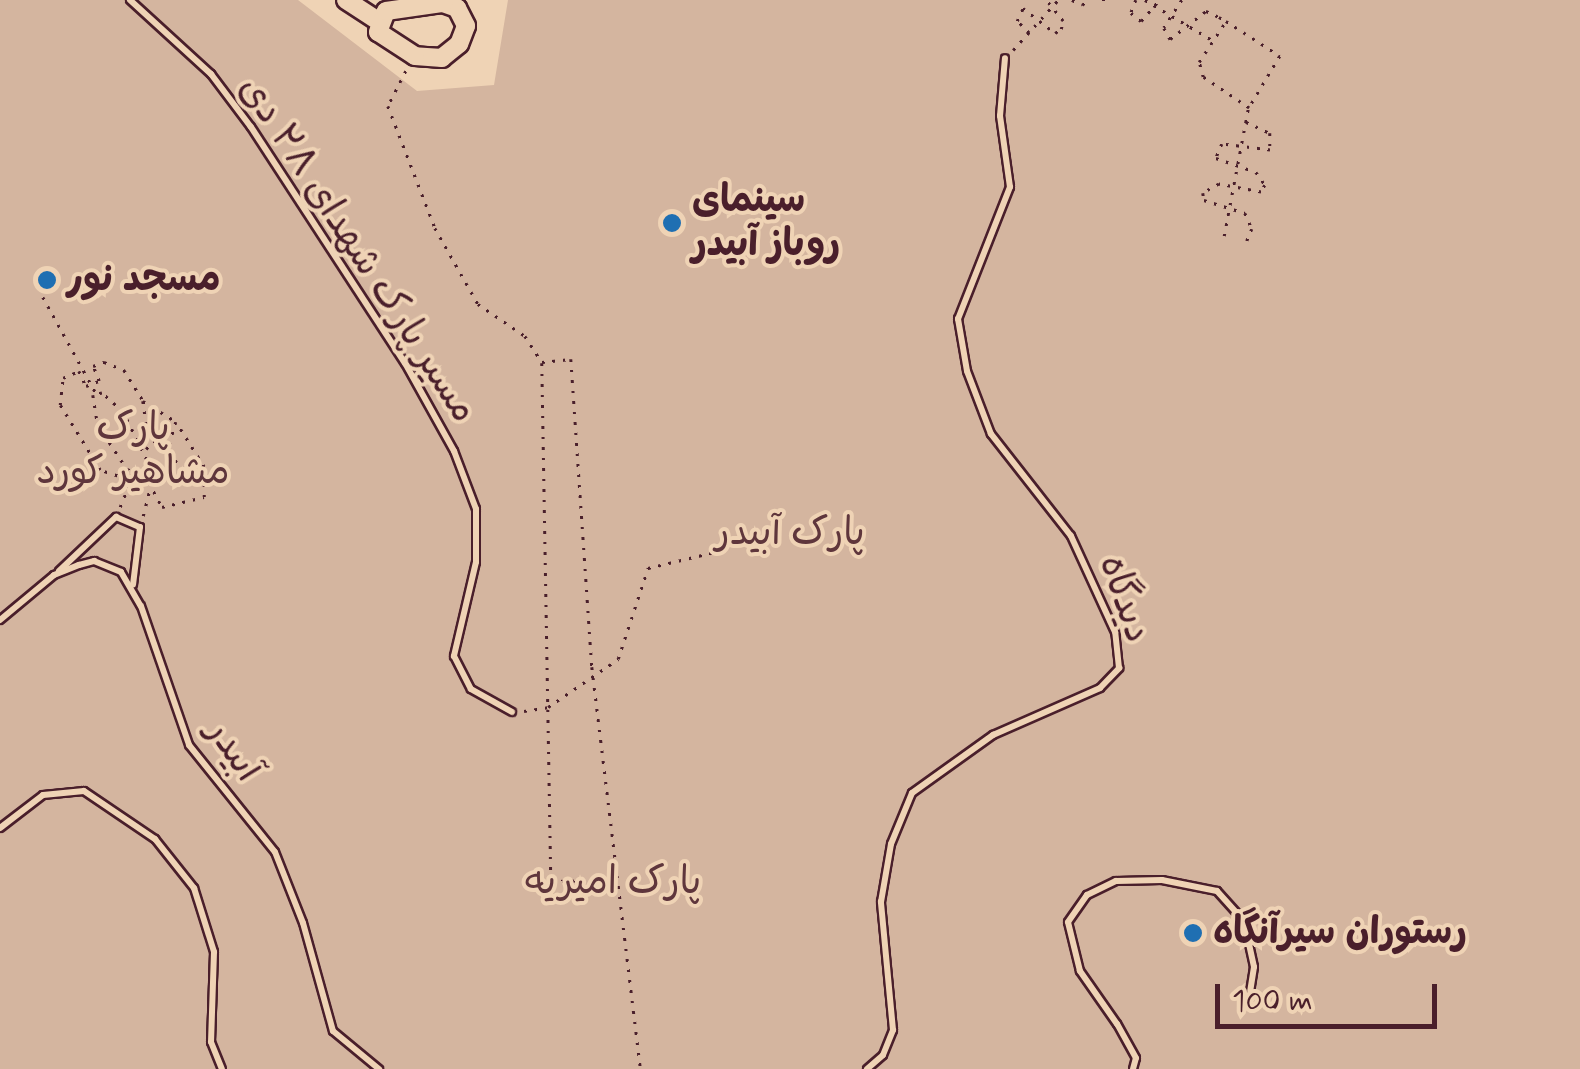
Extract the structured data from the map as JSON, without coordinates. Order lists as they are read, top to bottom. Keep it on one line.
{"streets":{"lane":["مسیر پارک شهدای ۲۸ دی","دیدگاه","آبیدر"]},"parks":["پارک مشاهیر کورد","پارک آبیدر","پارک امیریه"],"places":["سینمای روباز آبیدر","مسجد نور","رستوران سیرآنگاه"],"scale_bar":"100 m"}
